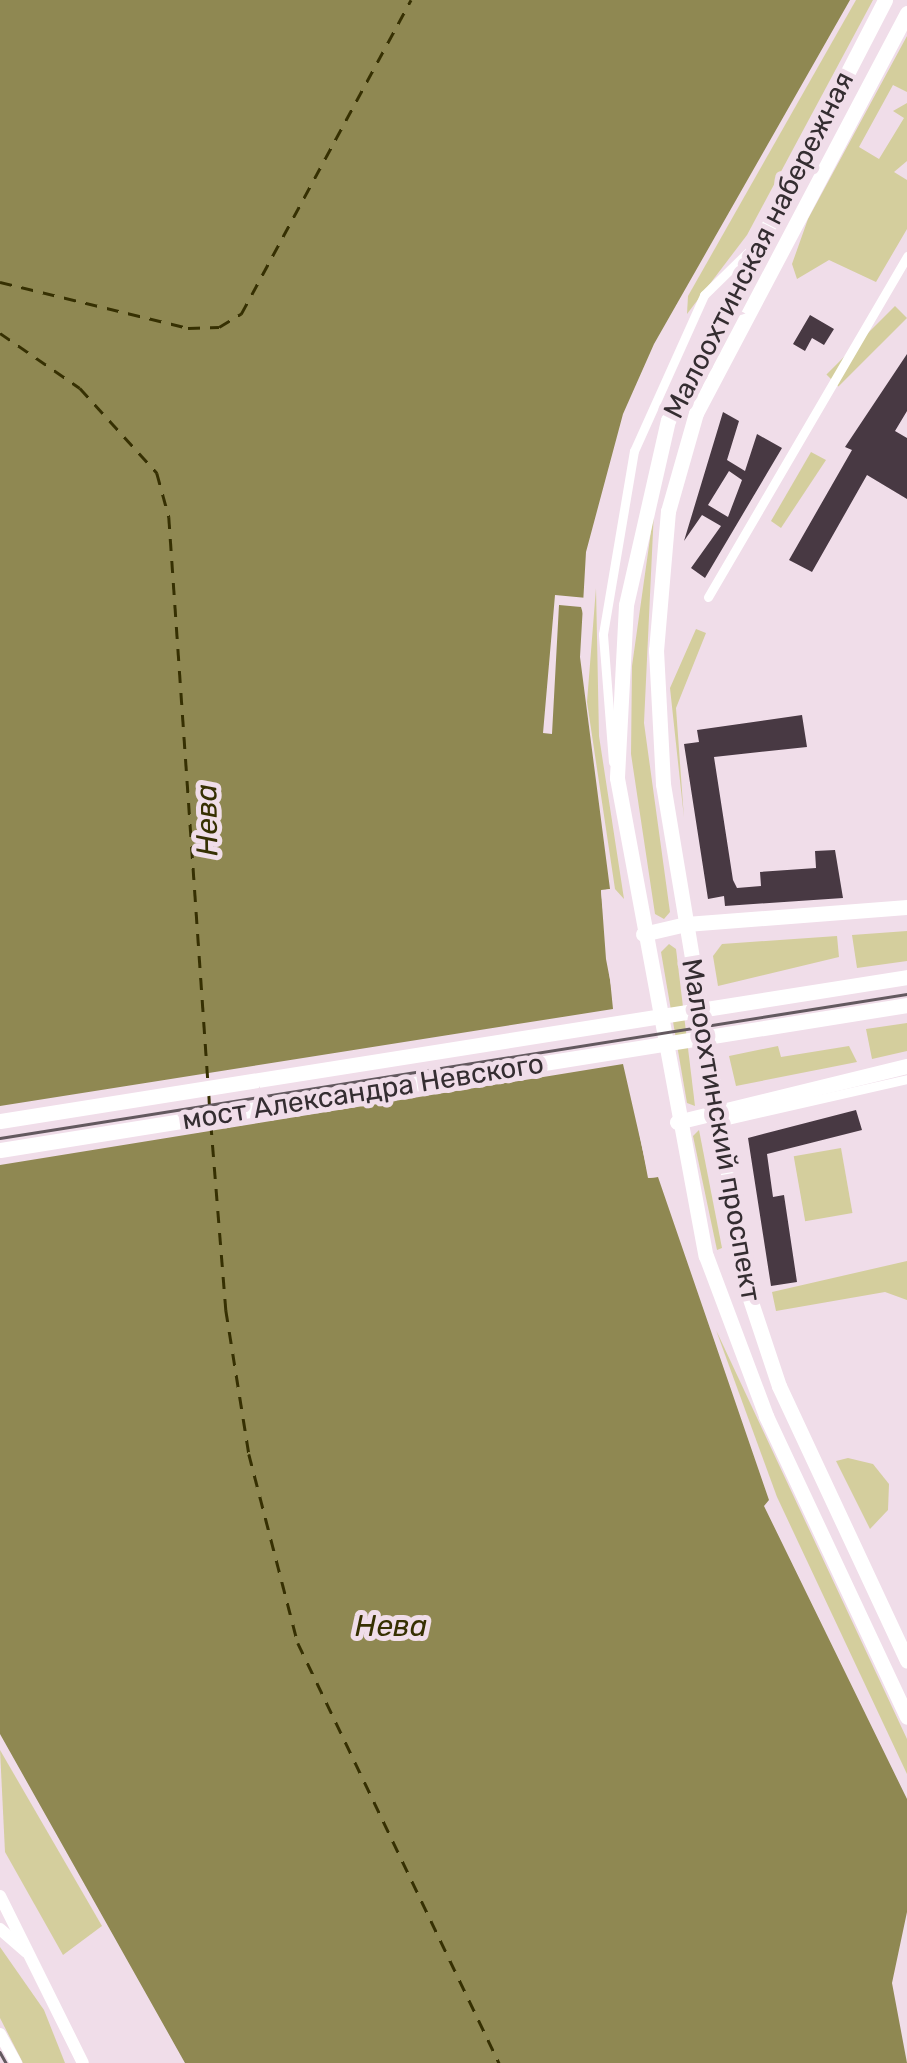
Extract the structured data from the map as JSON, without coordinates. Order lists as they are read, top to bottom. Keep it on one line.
{"streets":{"main road":["Малоохтинская набережная","мост Александра Невского","Малоохтинский проспект"]},"crossings":[["Малоохтинская набережная","Малоохтинский проспект"]],"water":["Нева"]}
